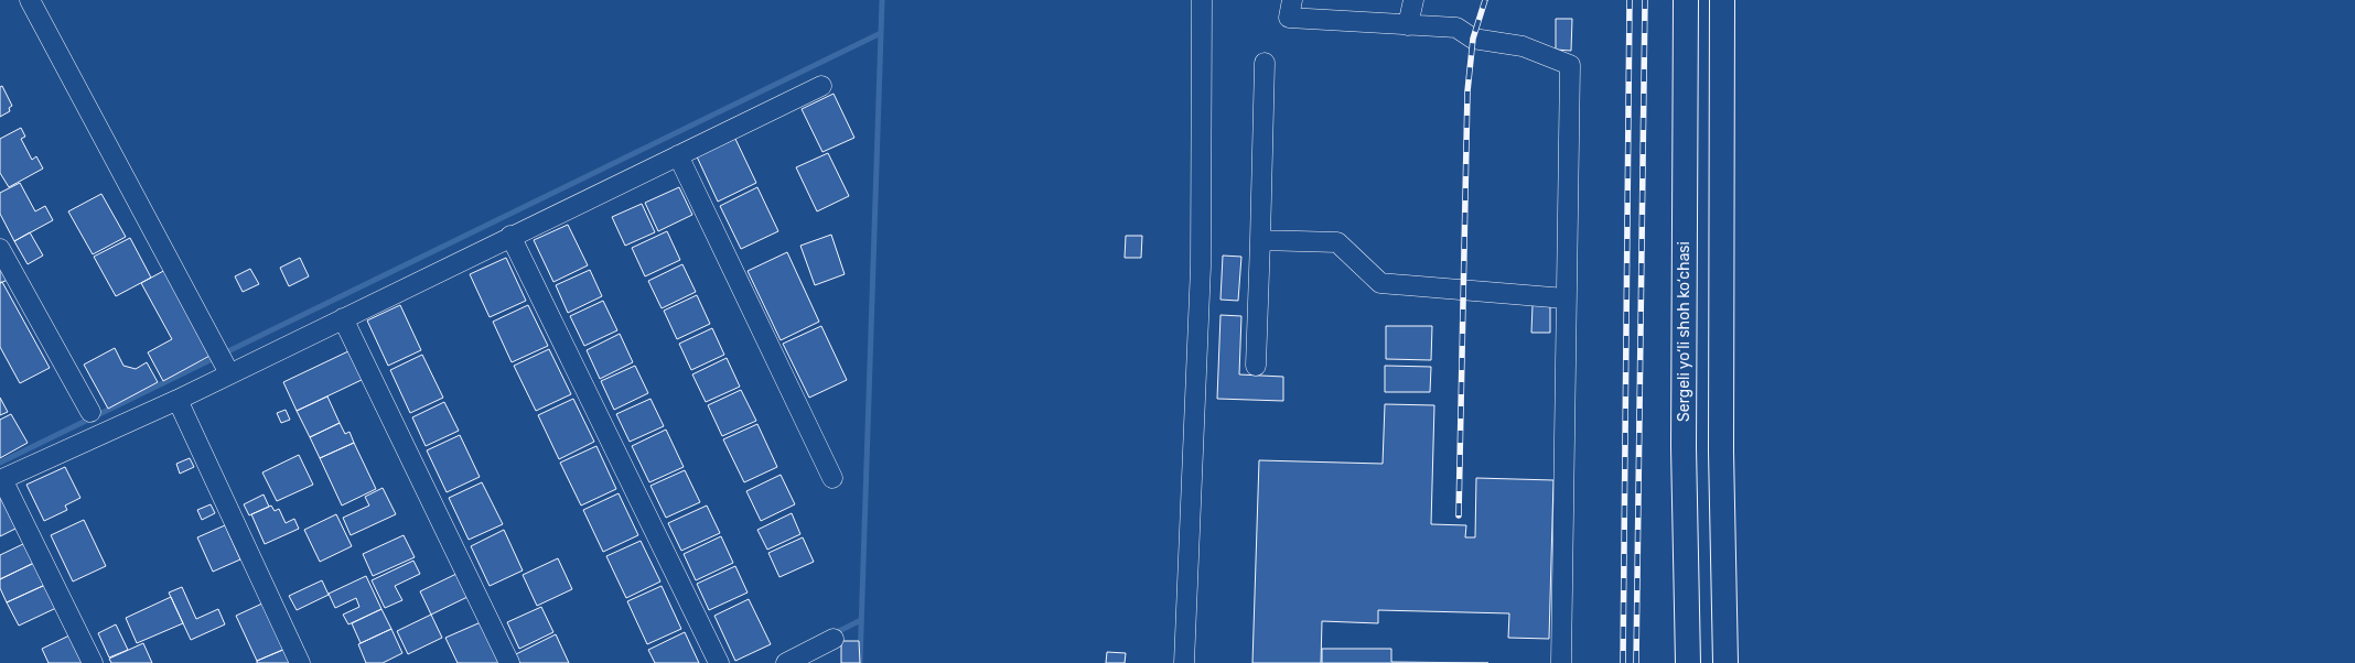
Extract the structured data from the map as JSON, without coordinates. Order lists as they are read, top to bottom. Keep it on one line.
{"streets":{"main road":["Sergeli yo‘li shoh ko‘chasi"]}}
